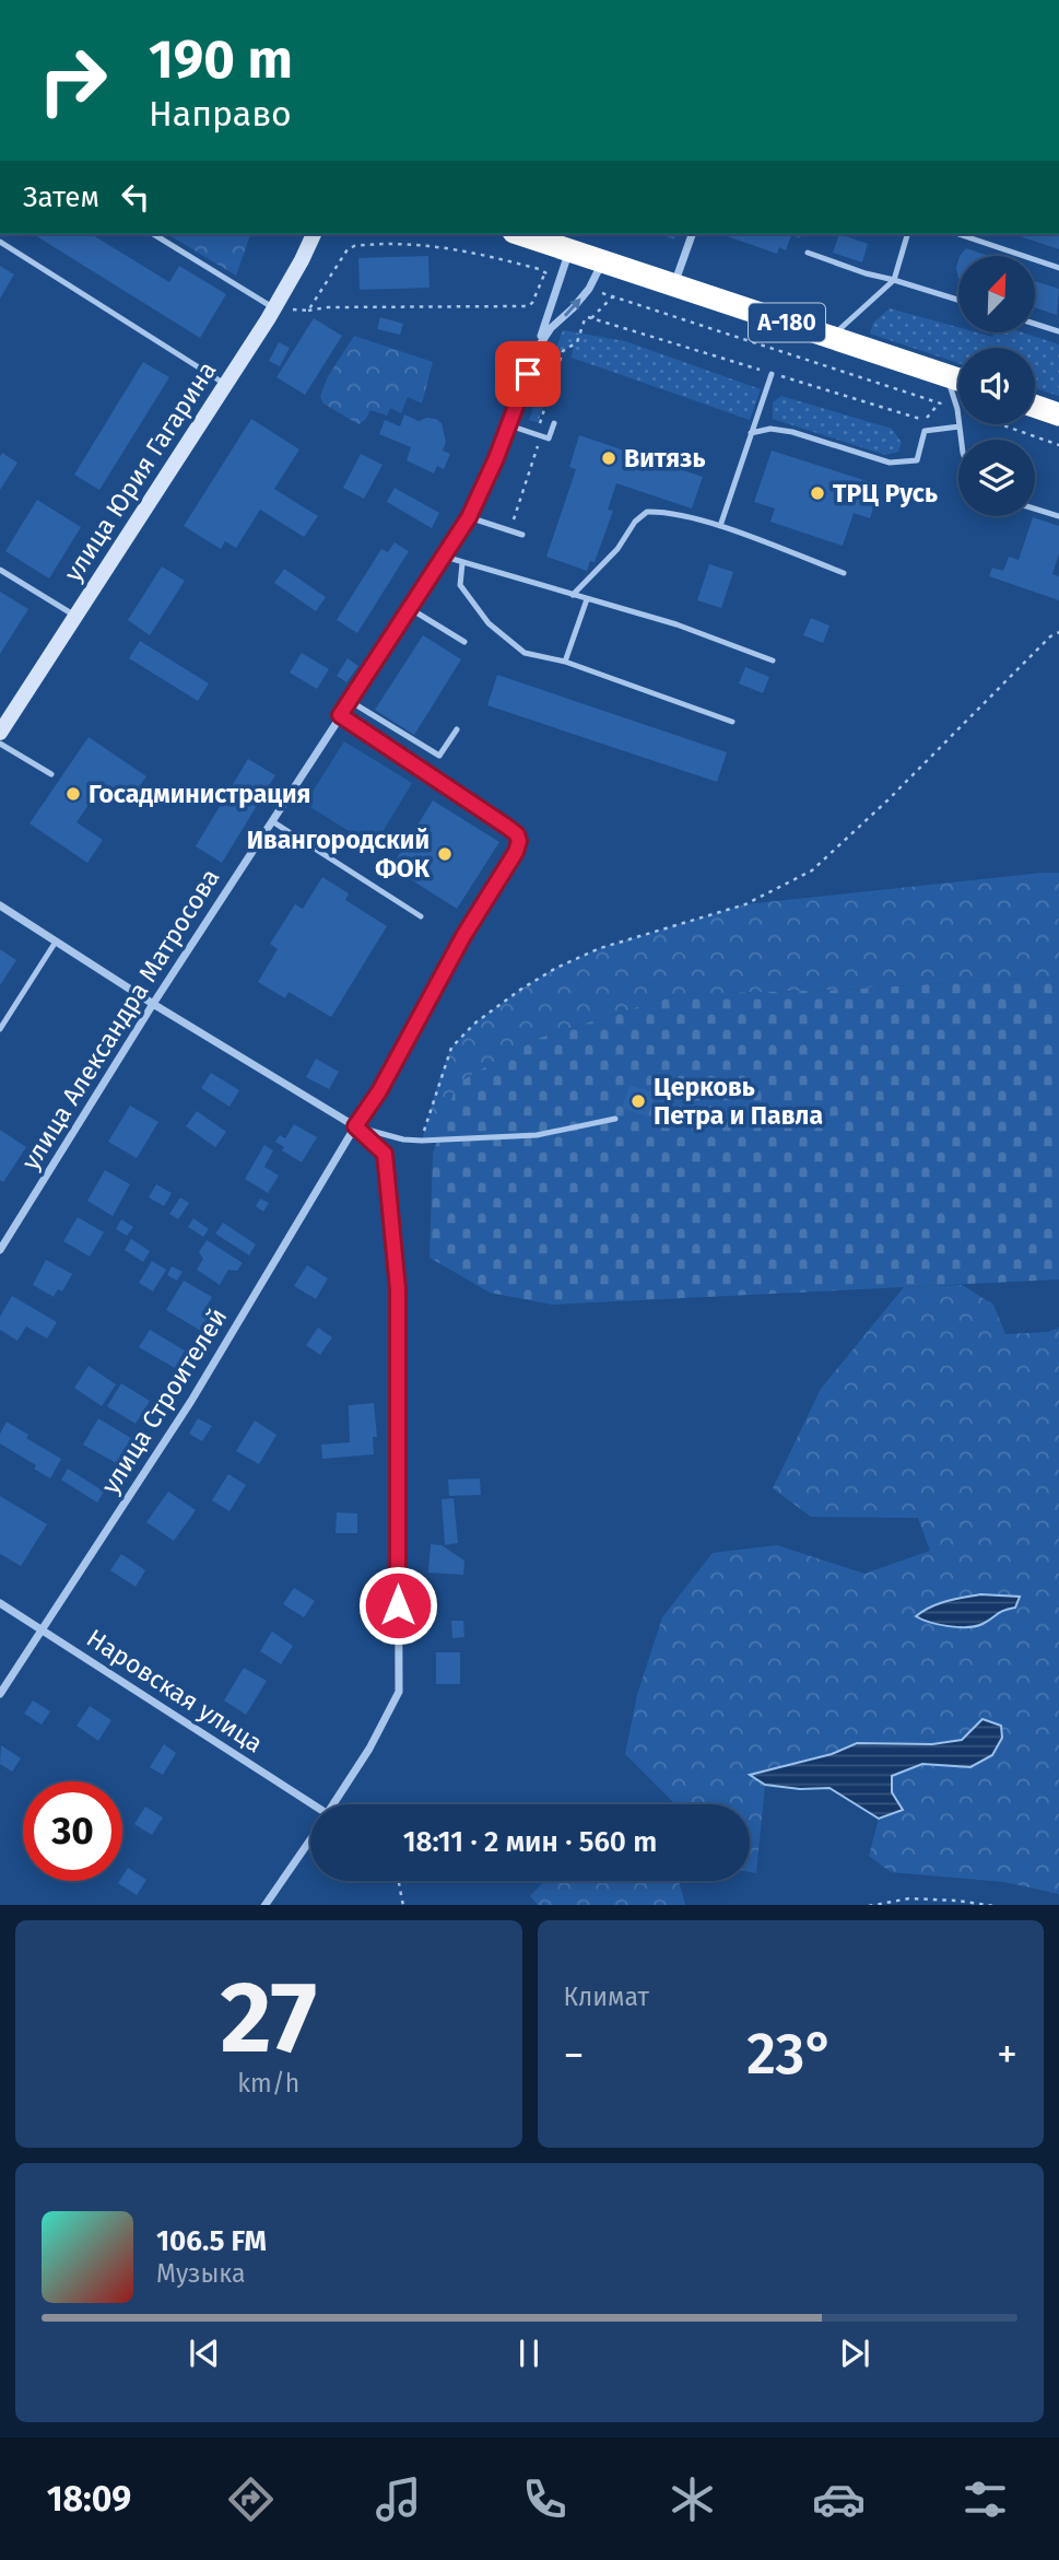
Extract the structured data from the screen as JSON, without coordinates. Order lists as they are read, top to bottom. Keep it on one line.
{"streets":{"highway":["А-180"],"street":["улица Юрия Гагарина","улица Александра Матросова","улица Строителей","Наровская улица"]},"crossings":[["А-180","улица Александра Матросова"],["улица Строителей","Наровская улица"]],"places":["Витязь","ТРЦ Русь","Госадминистрация","Ивангородский ФОК","Церковь Петра и Павла"],"north":"top right","page":{"turn":["190 m","Направо"],"then":"Затем","limit":"30","trip":"18:11 · 2 мин · 560 m","tile":[["27","km/h"],"Климат"],"heat":["−","23°","+"],"song":["106.5 FM","Музыка"],"tabs":"18:09"}}
